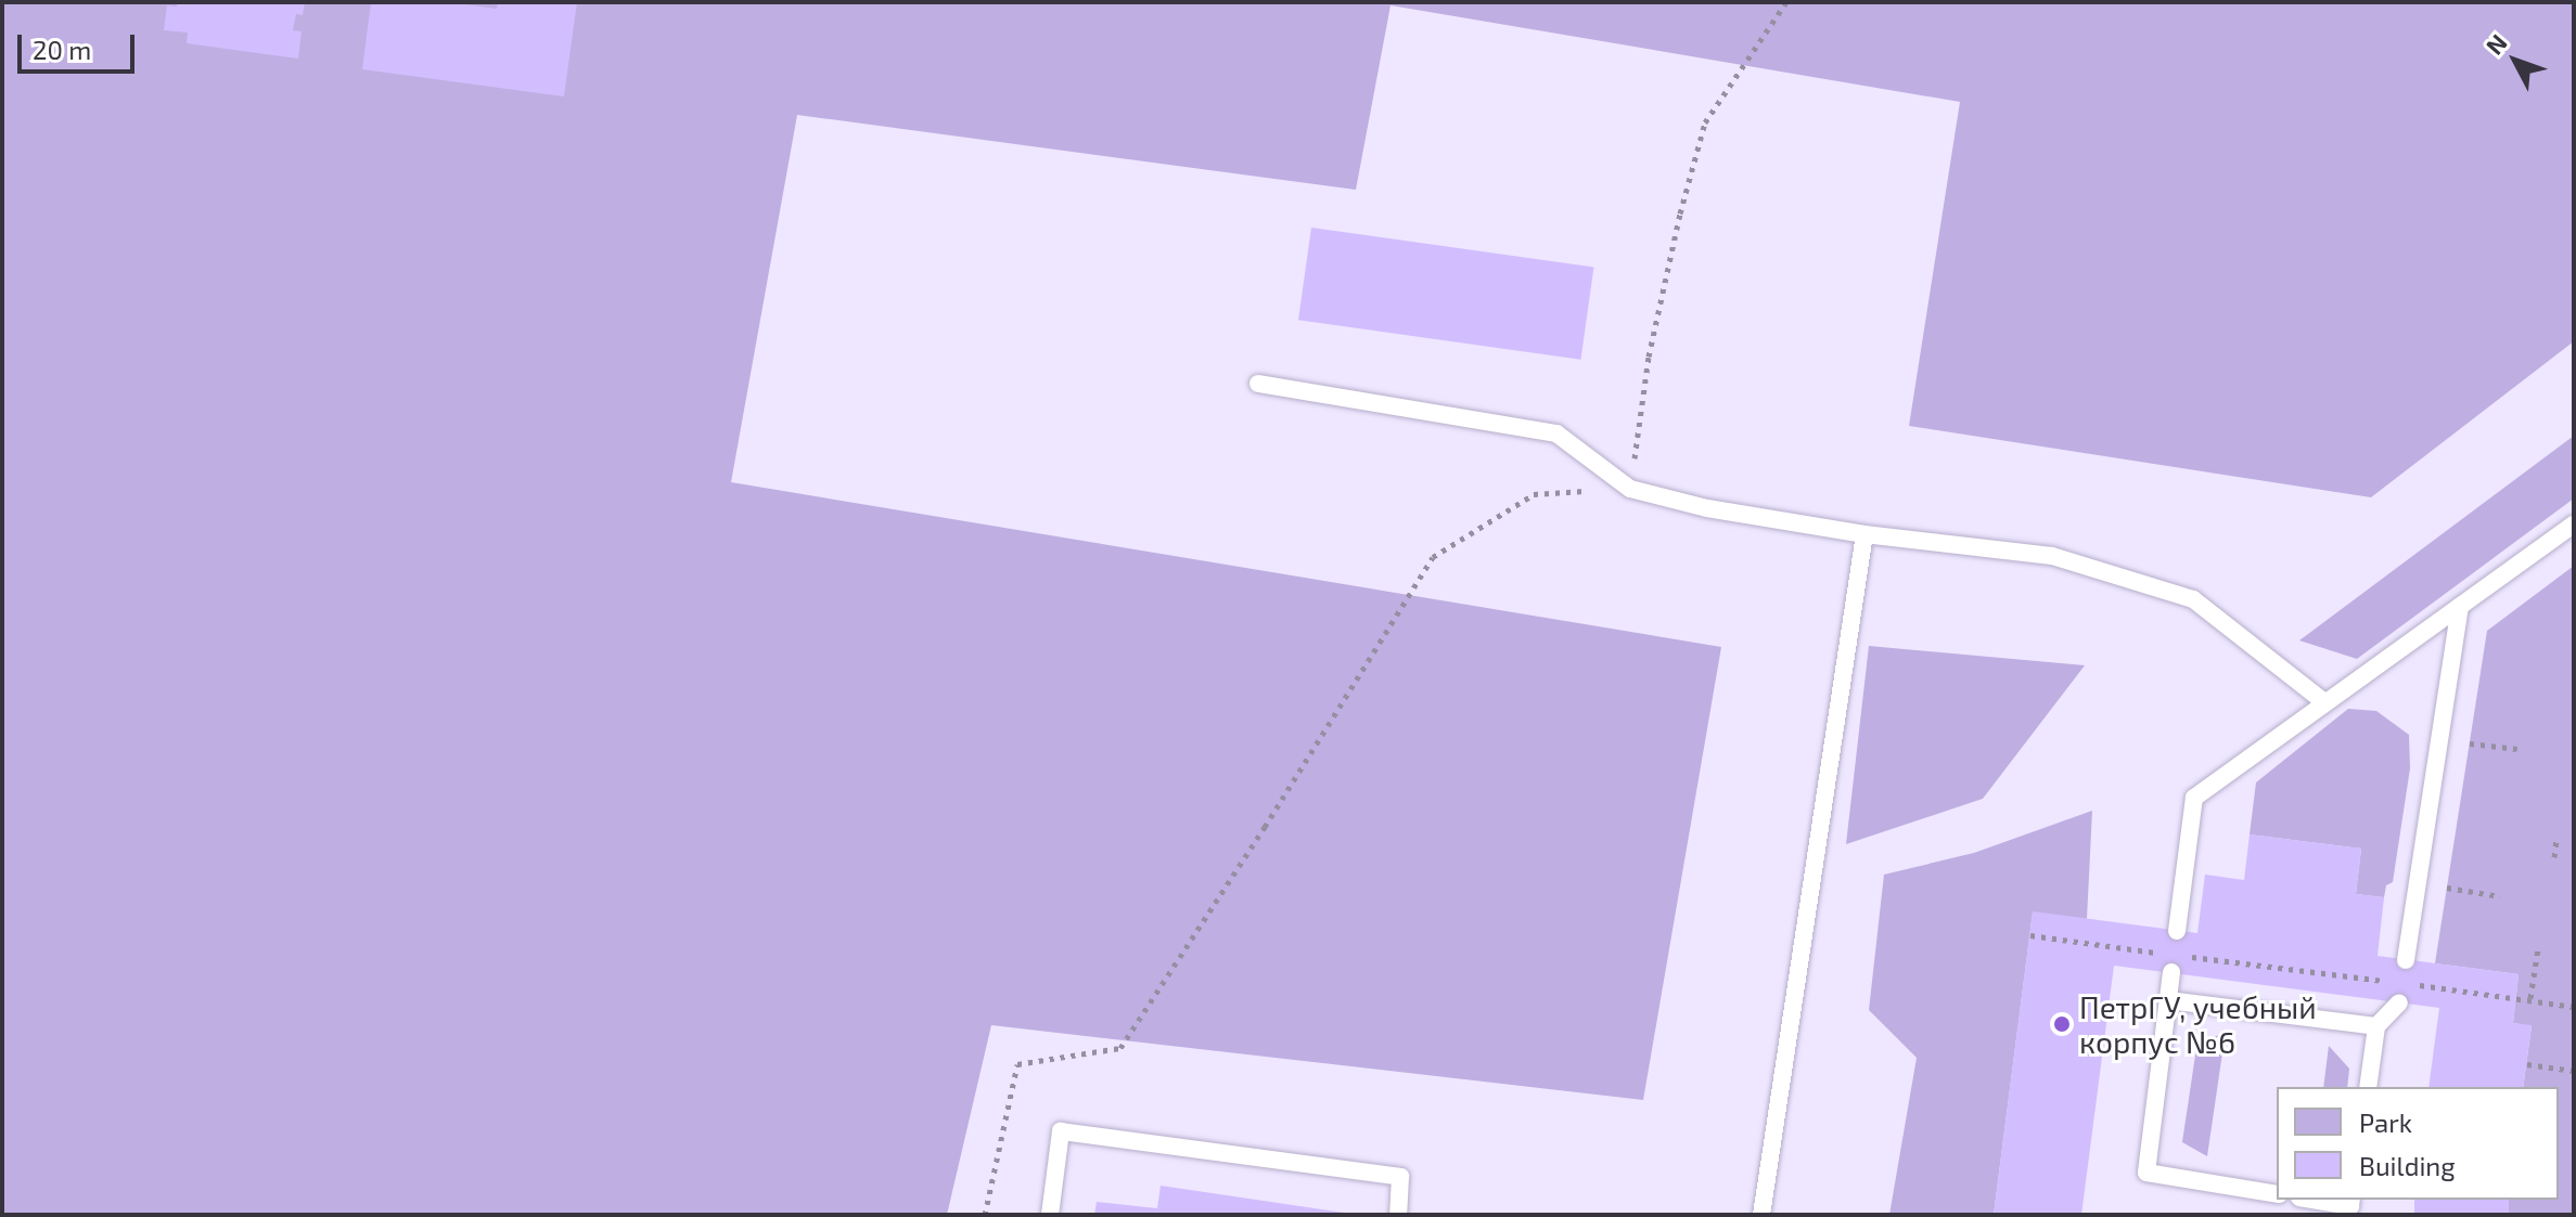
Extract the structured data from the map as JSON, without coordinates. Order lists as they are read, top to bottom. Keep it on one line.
{"places":["ПетрГУ, учебный корпус №6"],"legend":["Park","Building"],"scale_bar":"20 m","north":"top left"}
